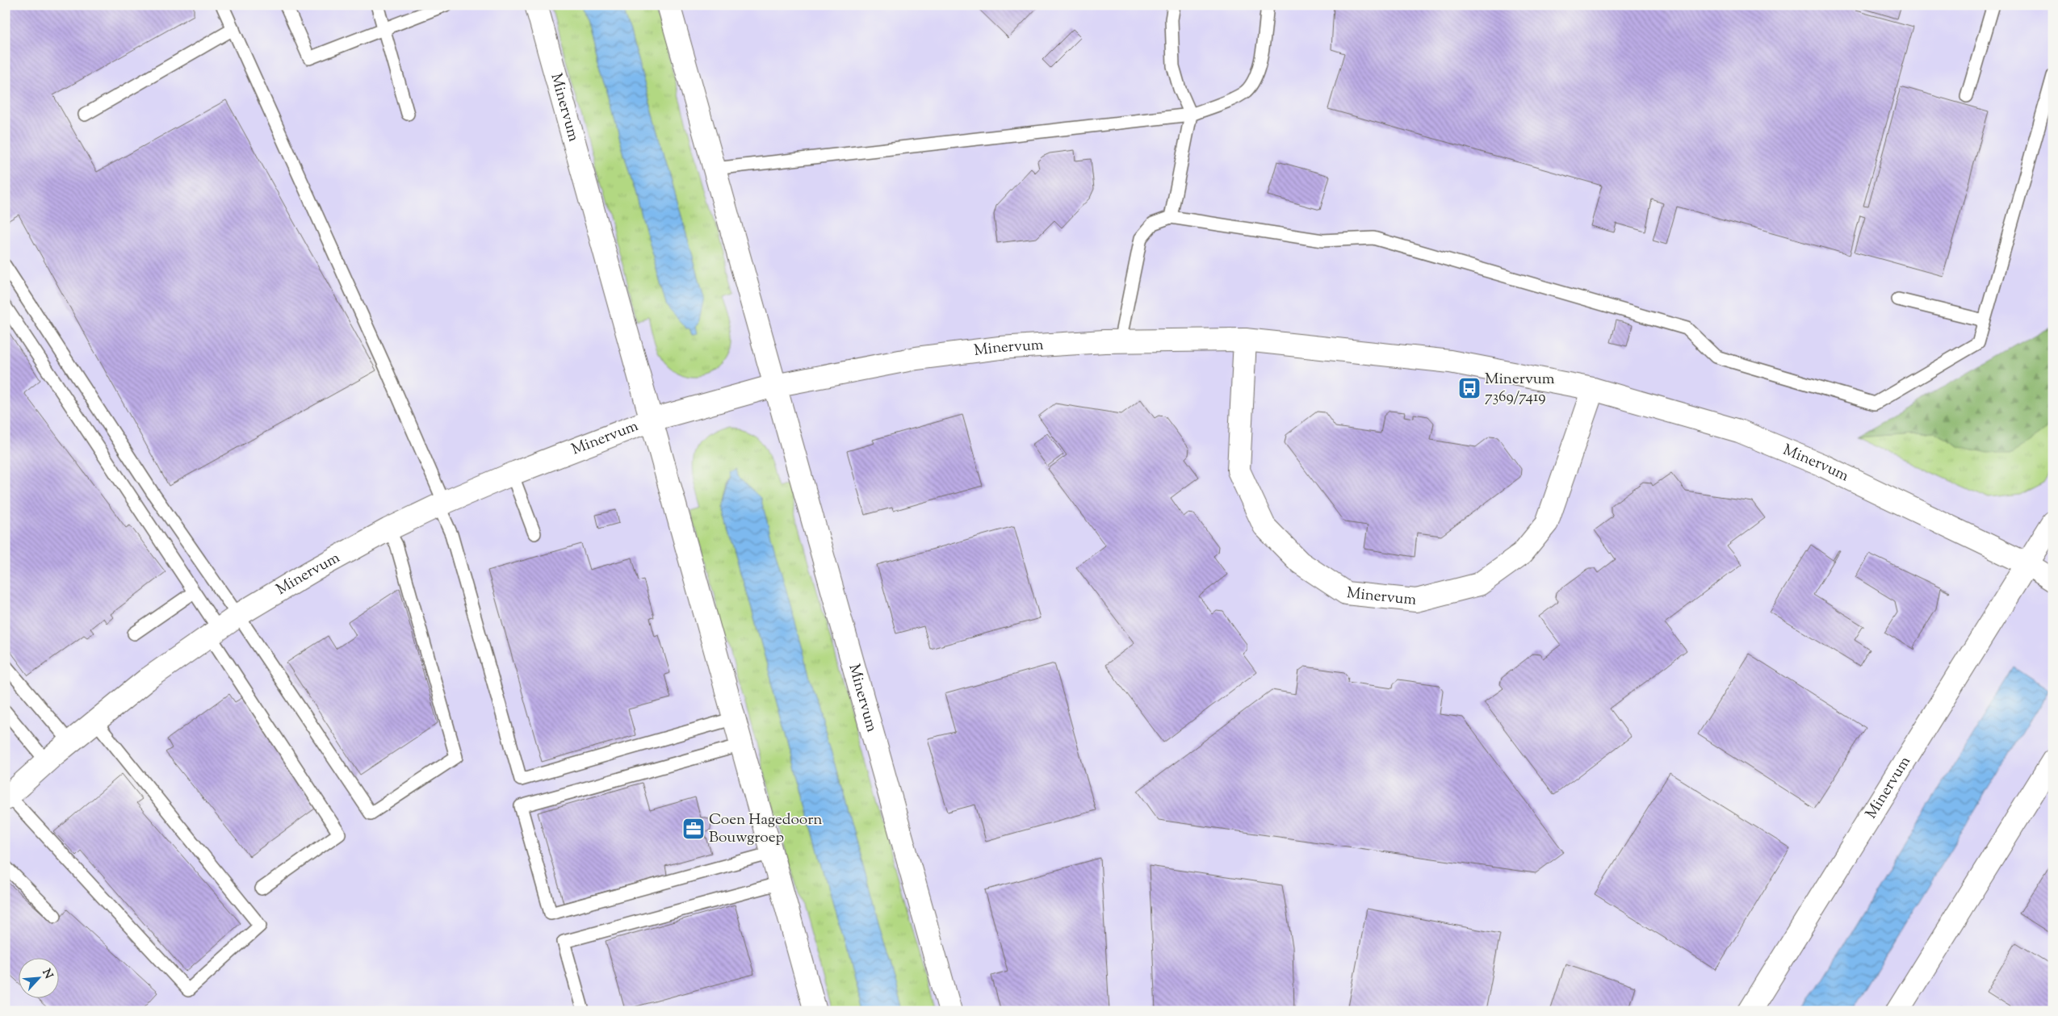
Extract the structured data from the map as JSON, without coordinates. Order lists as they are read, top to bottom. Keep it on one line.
{"streets":{"street":["Minervum"]},"places":{"bus stop":["Minervum 7369/7419"],"office":["Coen Hagedoorn Bouwgroep"]},"north":"top right"}
